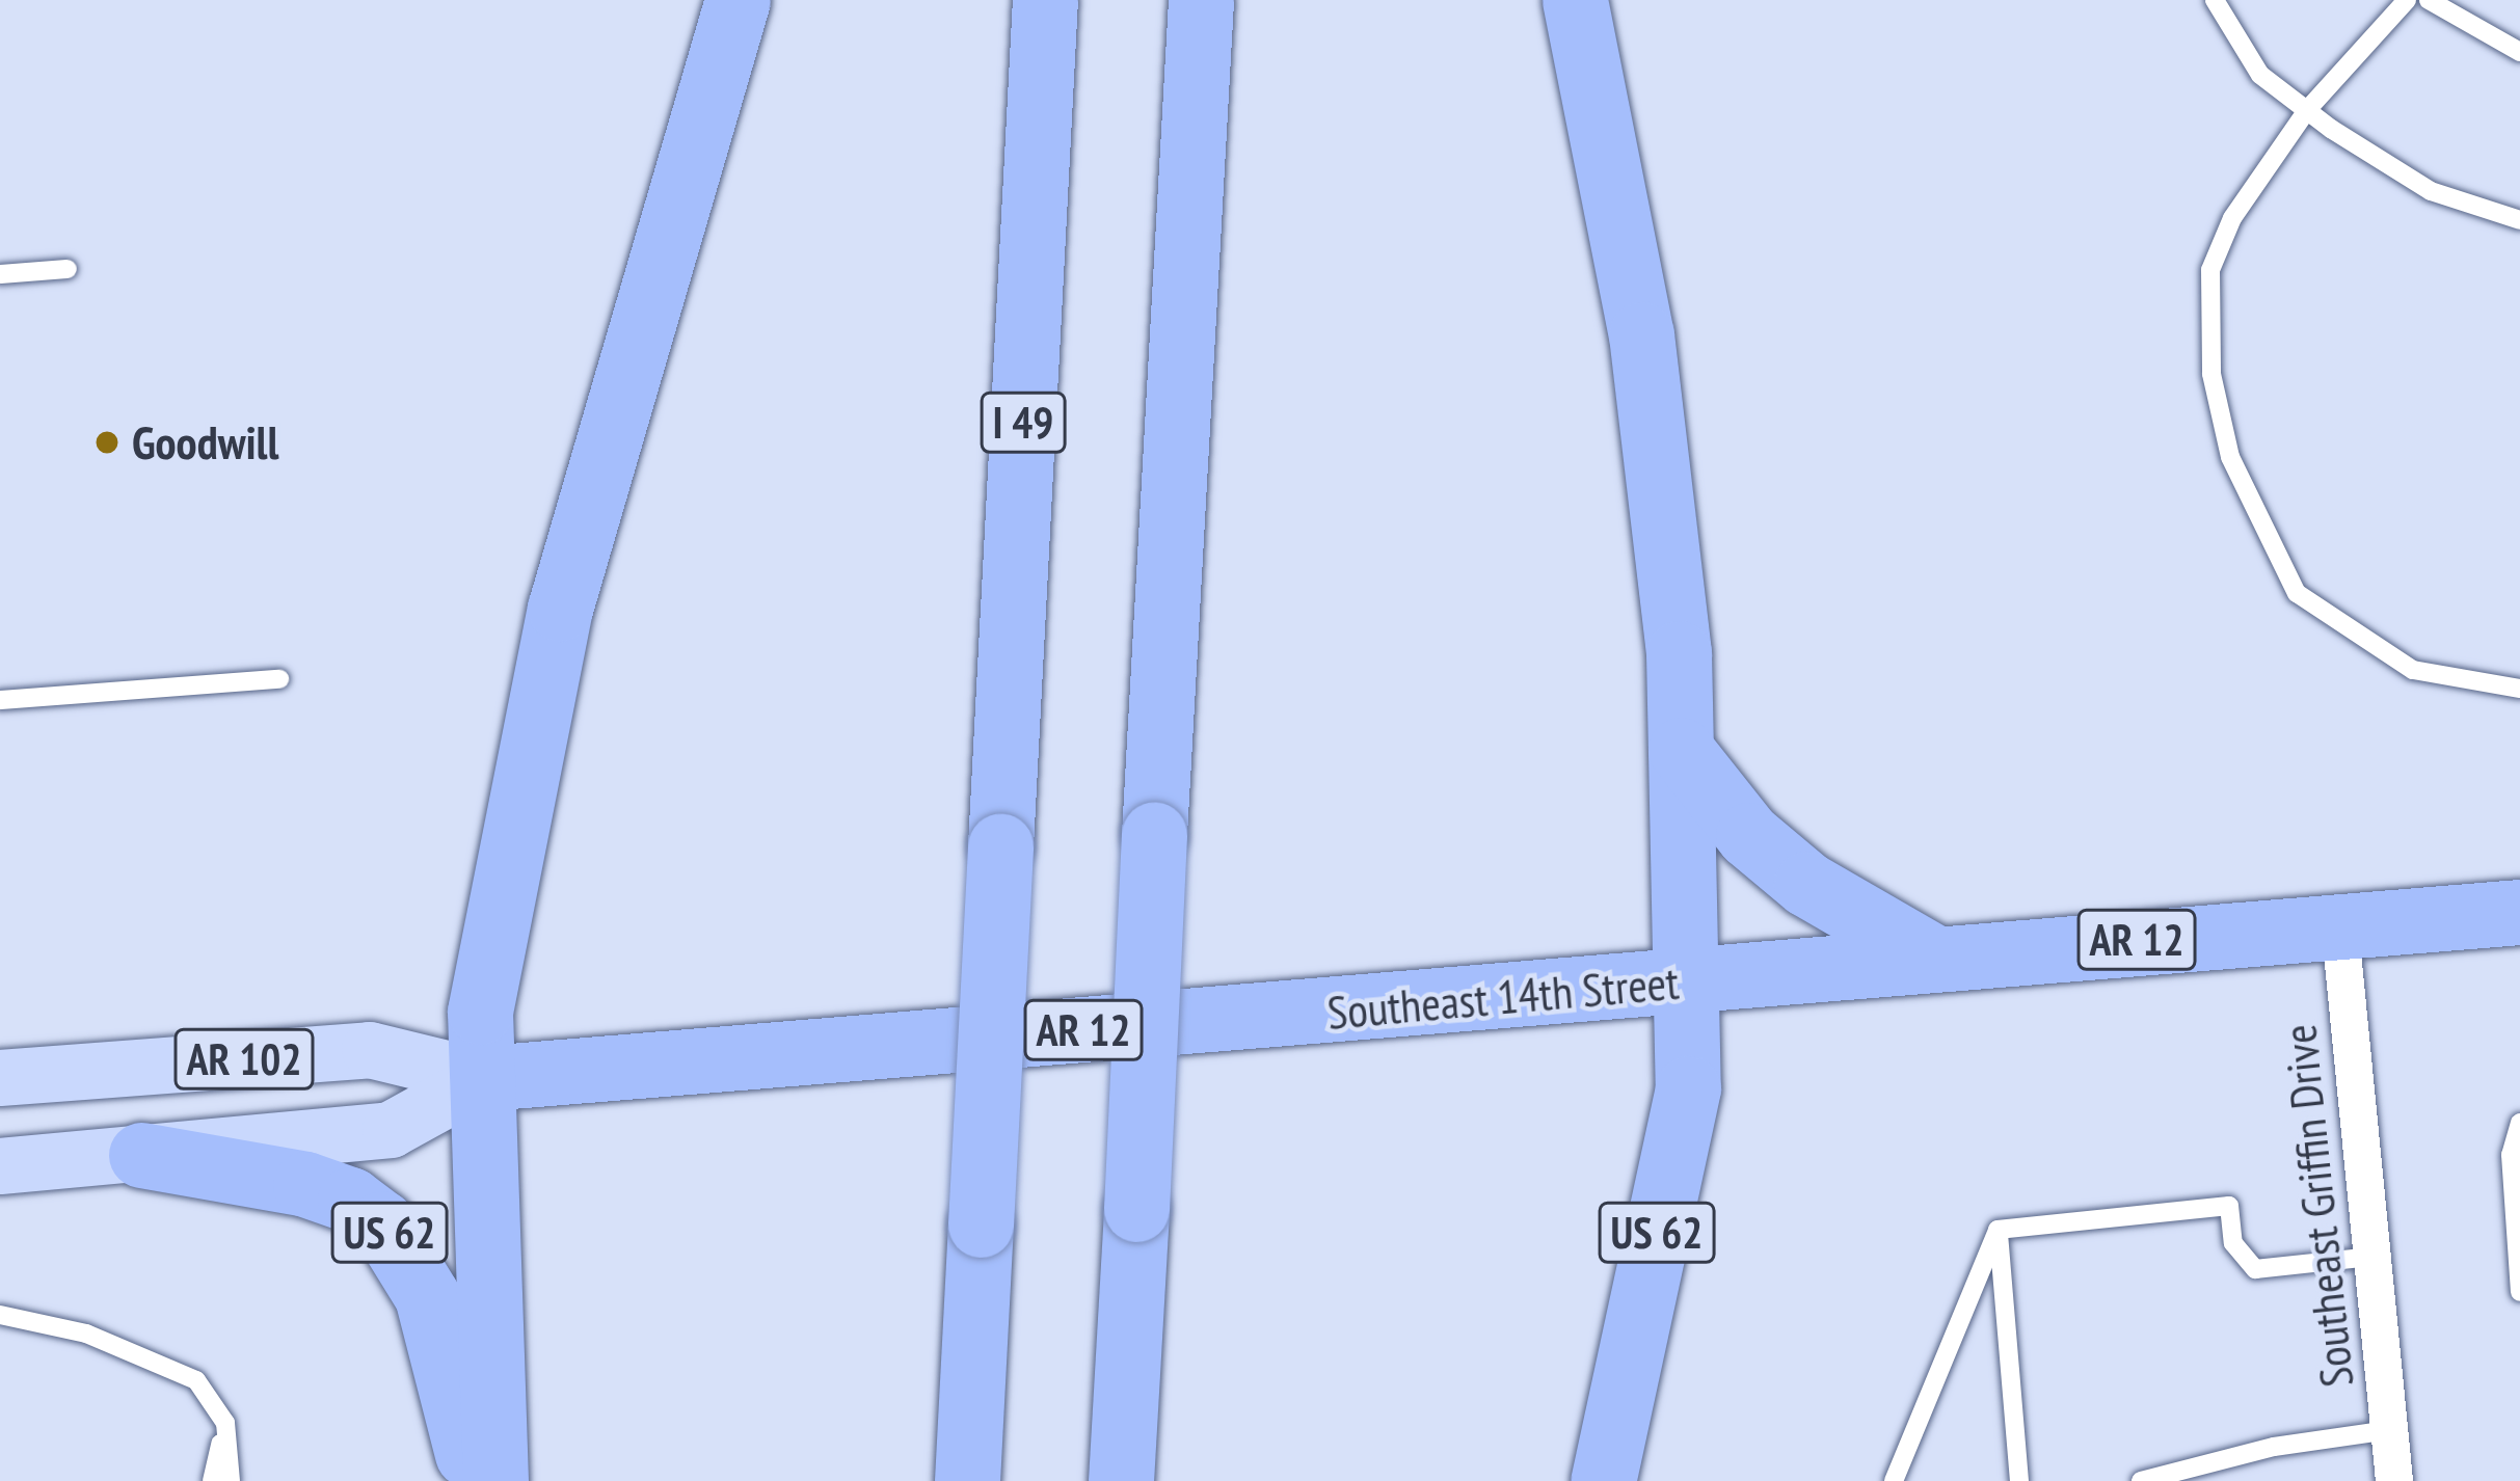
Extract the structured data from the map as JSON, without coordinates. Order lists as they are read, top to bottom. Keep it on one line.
{"streets":{"highway":["I 49","AR 12","Southeast 14th Street","US 62"],"main road":["AR 102"],"street":["Southeast Griffin Drive"]},"crossings":[["Southeast 14th Street","Southeast Griffin Drive"],["Southeast 14th Street","US 62"]],"places":["Goodwill"]}
